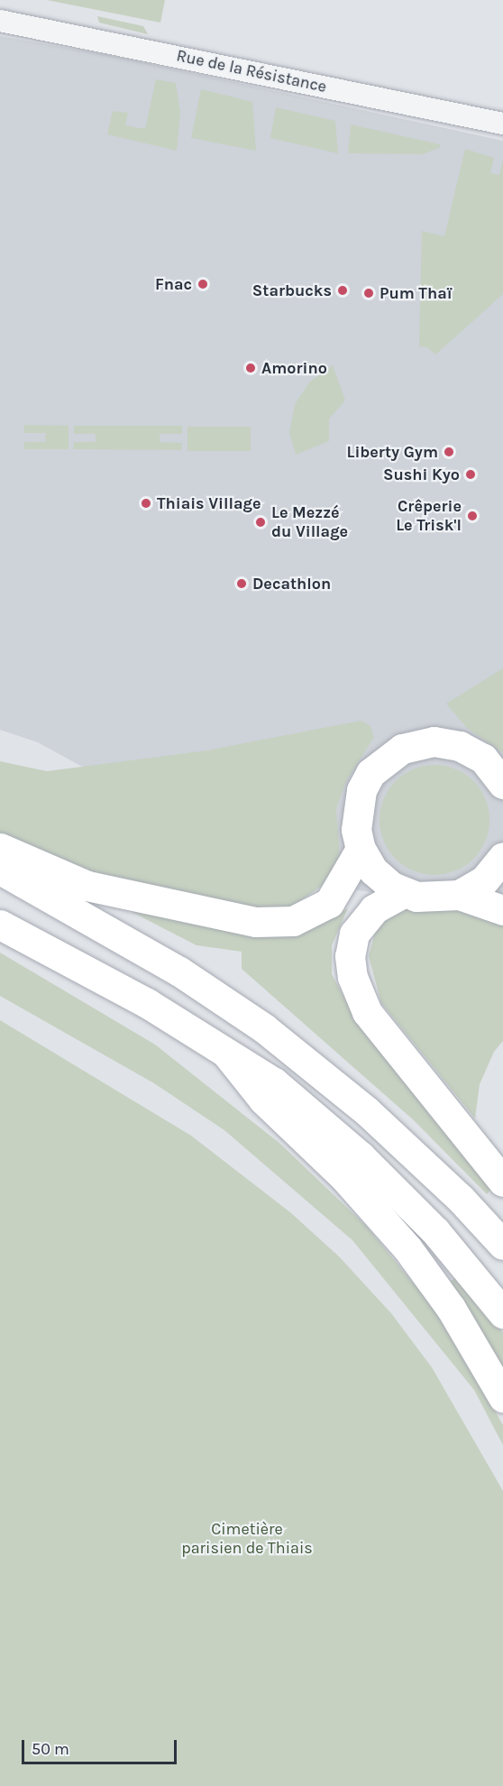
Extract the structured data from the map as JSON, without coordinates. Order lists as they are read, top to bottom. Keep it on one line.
{"streets":{"street":["Rue de la Résistance"]},"parks":["Cimetière parisien de Thiais"],"places":["Fnac","Starbucks","Pum Thaï","Amorino","Liberty Gym","Sushi Kyo","Thiais Village","Crêperie Le Trisk'l","Le Mezzé du Village","Decathlon"],"scale_bar":"50 m"}
